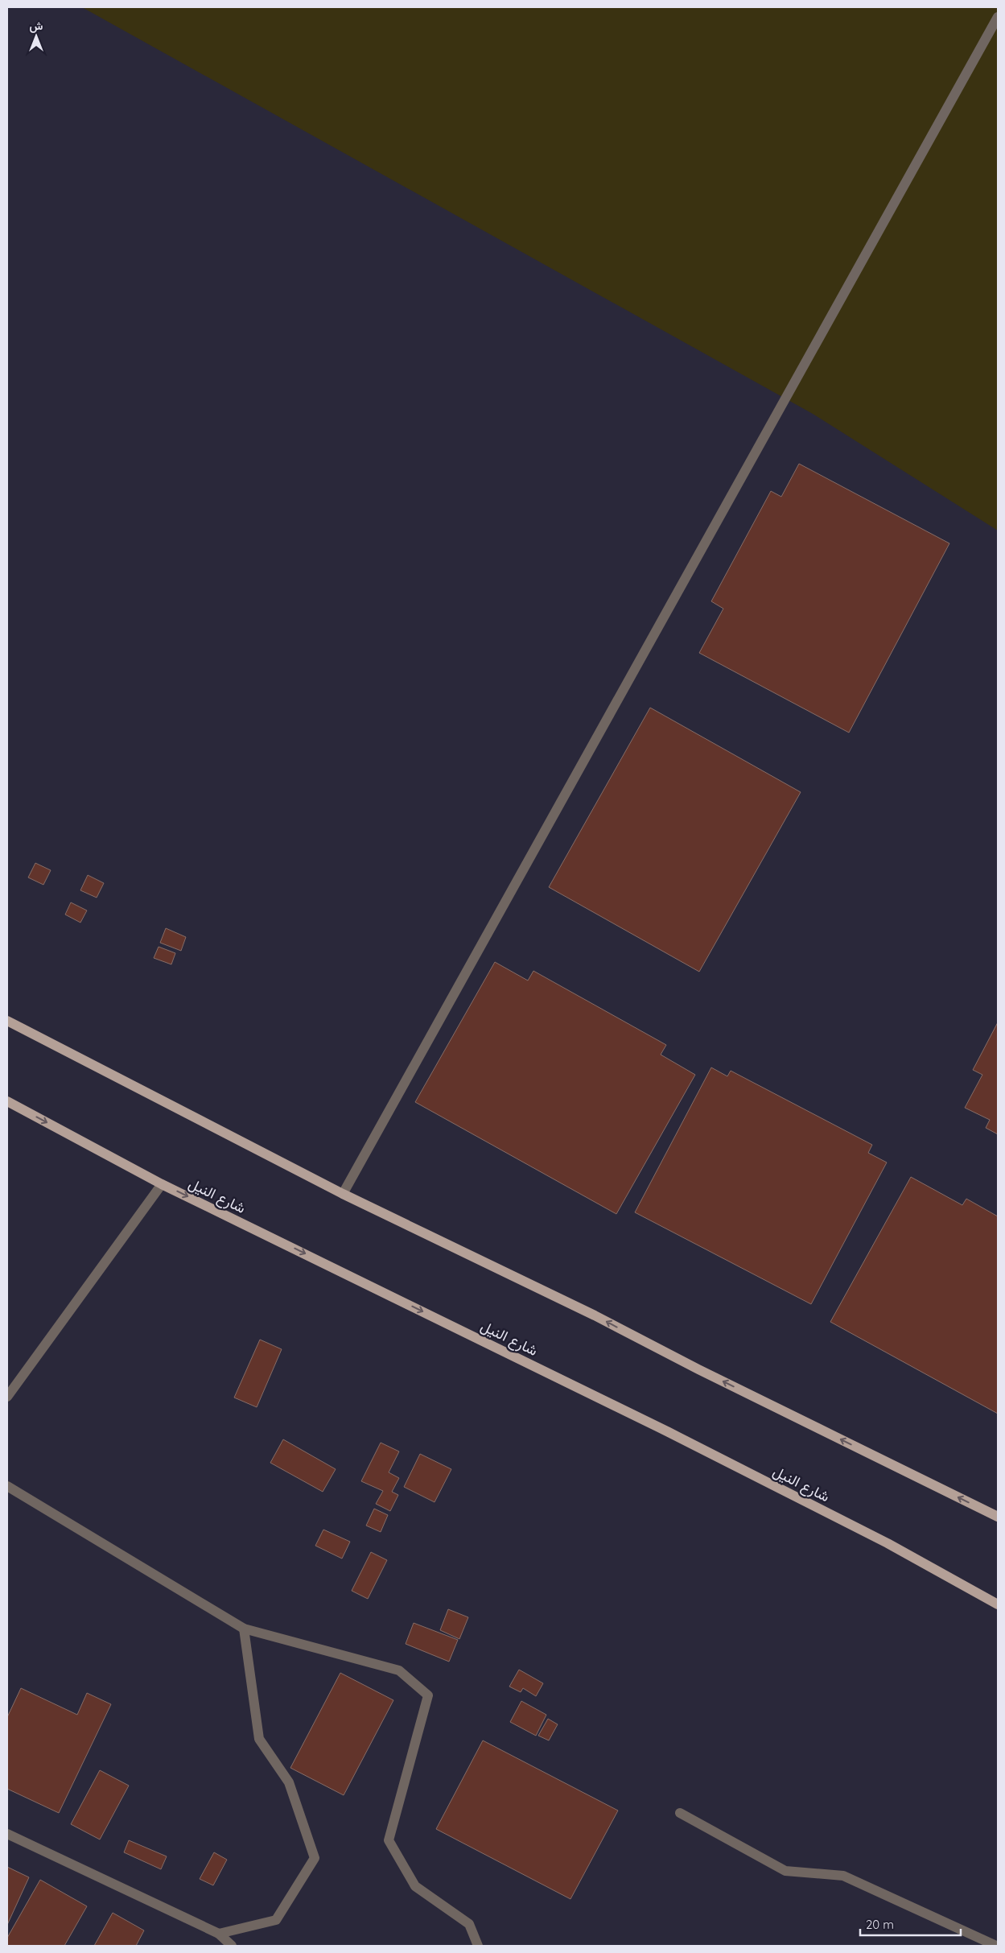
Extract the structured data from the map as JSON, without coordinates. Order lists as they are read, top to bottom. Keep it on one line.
{"streets":{"main road":["شارع النيل"]},"scale_bar":"20 m","north":"top"}
